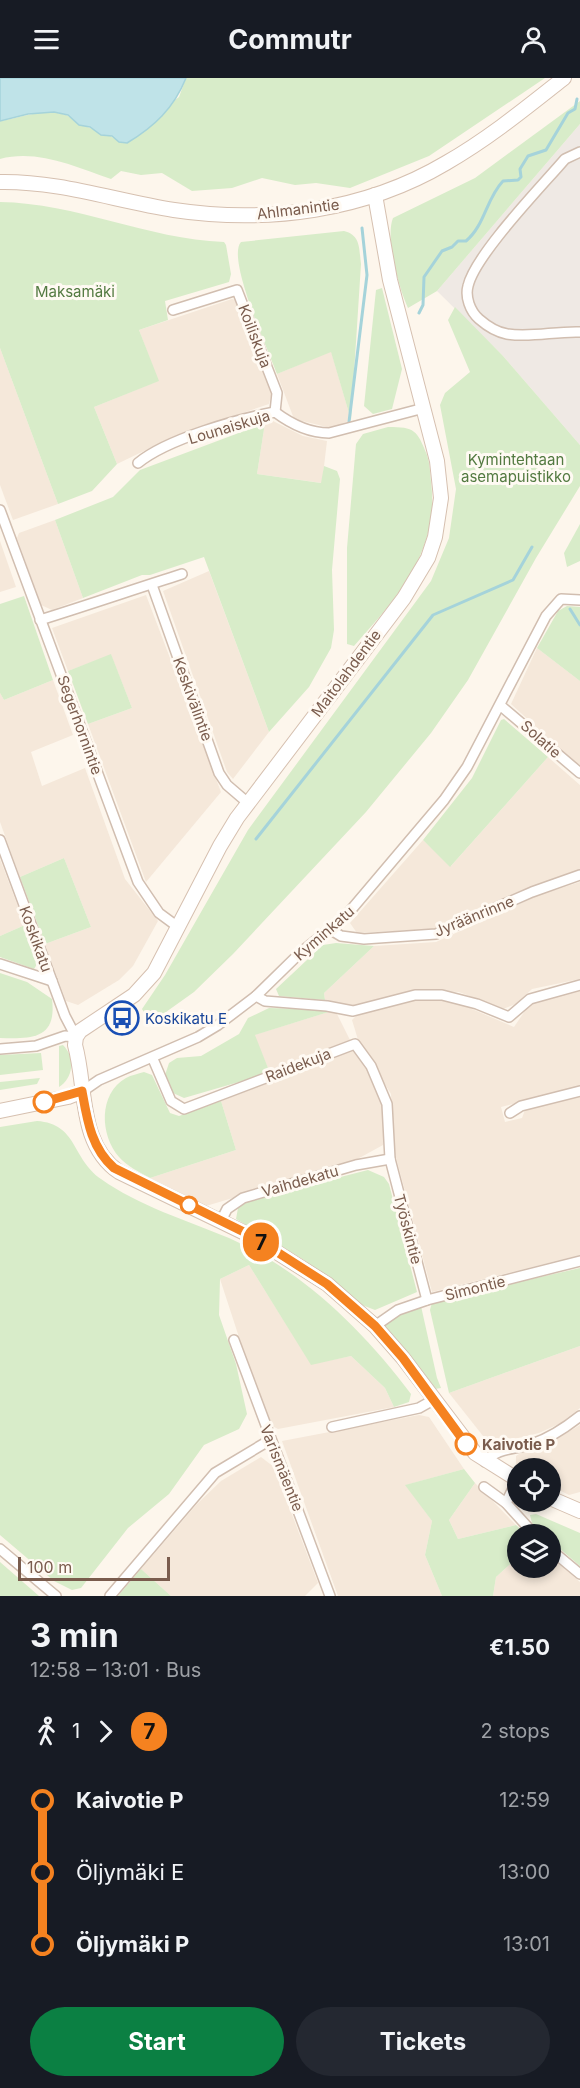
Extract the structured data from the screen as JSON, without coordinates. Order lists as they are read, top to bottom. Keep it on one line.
{"streets":{"street":["Ahlmanintie","Koiliskuja","Lounaiskuja","Maitolahdentie","Keskivälintie","Segerhornintie","Solatie","Jyräänrinne","Kyminkatu","Koskikatu","Raidekuja","Vaihdekatu","Työskintie","Simontie","Varismäentie"]},"crossings":[["Ahlmanintie","Maitolahdentie"],["Koiliskuja","Lounaiskuja"],["Lounaiskuja","Maitolahdentie"],["Maitolahdentie","Keskivälintie"],["Maitolahdentie","Segerhornintie"],["Maitolahdentie","Koskikatu"],["Solatie","Kyminkatu"],["Jyräänrinne","Kyminkatu"],["Kyminkatu","Raidekuja"],["Raidekuja","Vaihdekatu"],["Raidekuja","Työskintie"],["Vaihdekatu","Työskintie"],["Työskintie","Simontie"]],"parks":["Maksamäki","Kymintehtaan asemapuistikko"],"places":{"bus stop":["Koskikatu E"],"other":["Kaivotie P"]},"lines":["bus line 7"],"scale_bar":"100 m","page":{"header":"Commutr","on_map":"7","scale":"100 m","heading":["3 min","12:58 – 13:01 · Bus","€1.50"],"legs":["1","7","2 stops"],"list":[{"name":"Kaivotie P","value":"12:59"},{"name":"Öljymäki E","value":"13:00"},{"name":"Öljymäki P","value":"13:01"}],"buttons":["Start","Tickets"]}}
